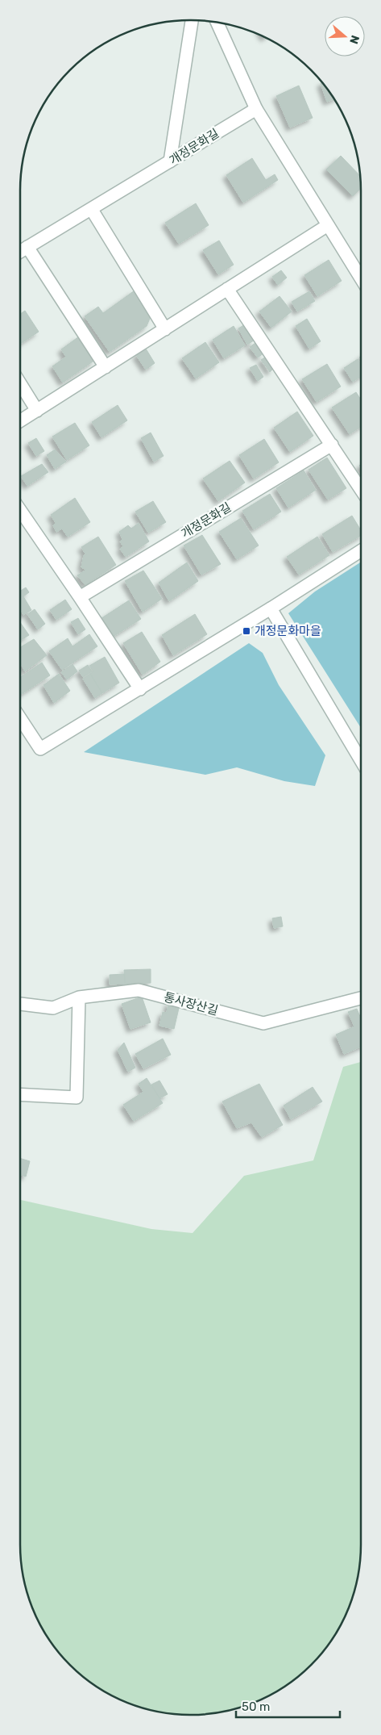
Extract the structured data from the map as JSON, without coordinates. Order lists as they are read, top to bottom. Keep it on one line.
{"streets":{"street":["개정문화길","통사장산길"]},"places":{"transit":["개정문화마을"]},"scale_bar":"50 m","north":"right"}
